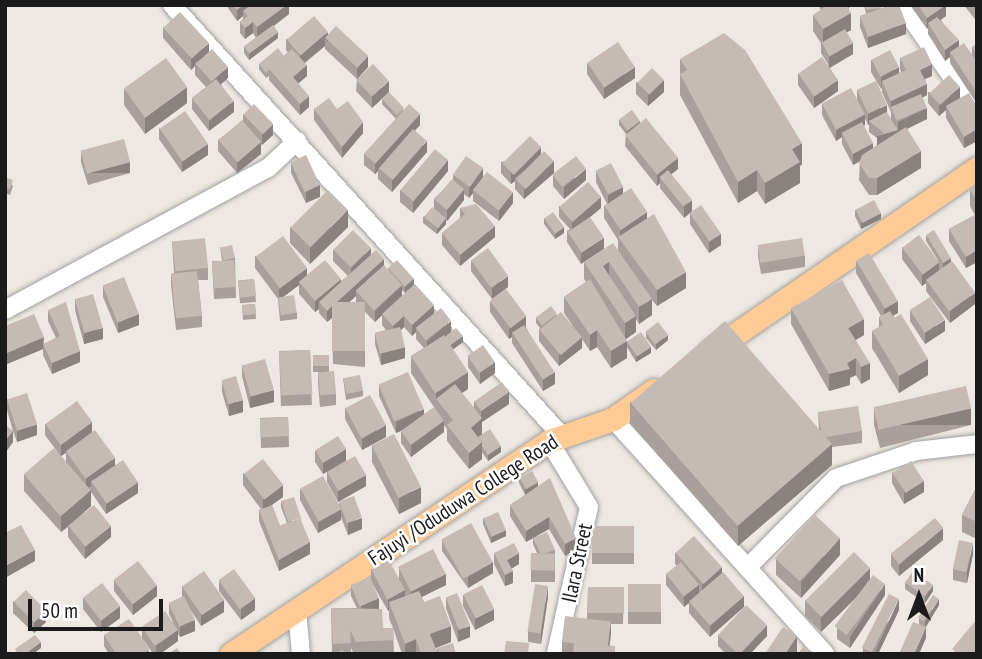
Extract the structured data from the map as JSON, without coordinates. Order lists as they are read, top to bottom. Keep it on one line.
{"streets":{"main road":["Fajuyi /Oduduwa College Road"],"street":["Ilara Street"]},"crossings":[["Fajuyi /Oduduwa College Road","Ilara Street"]],"scale_bar":"50 m","north":"top"}
